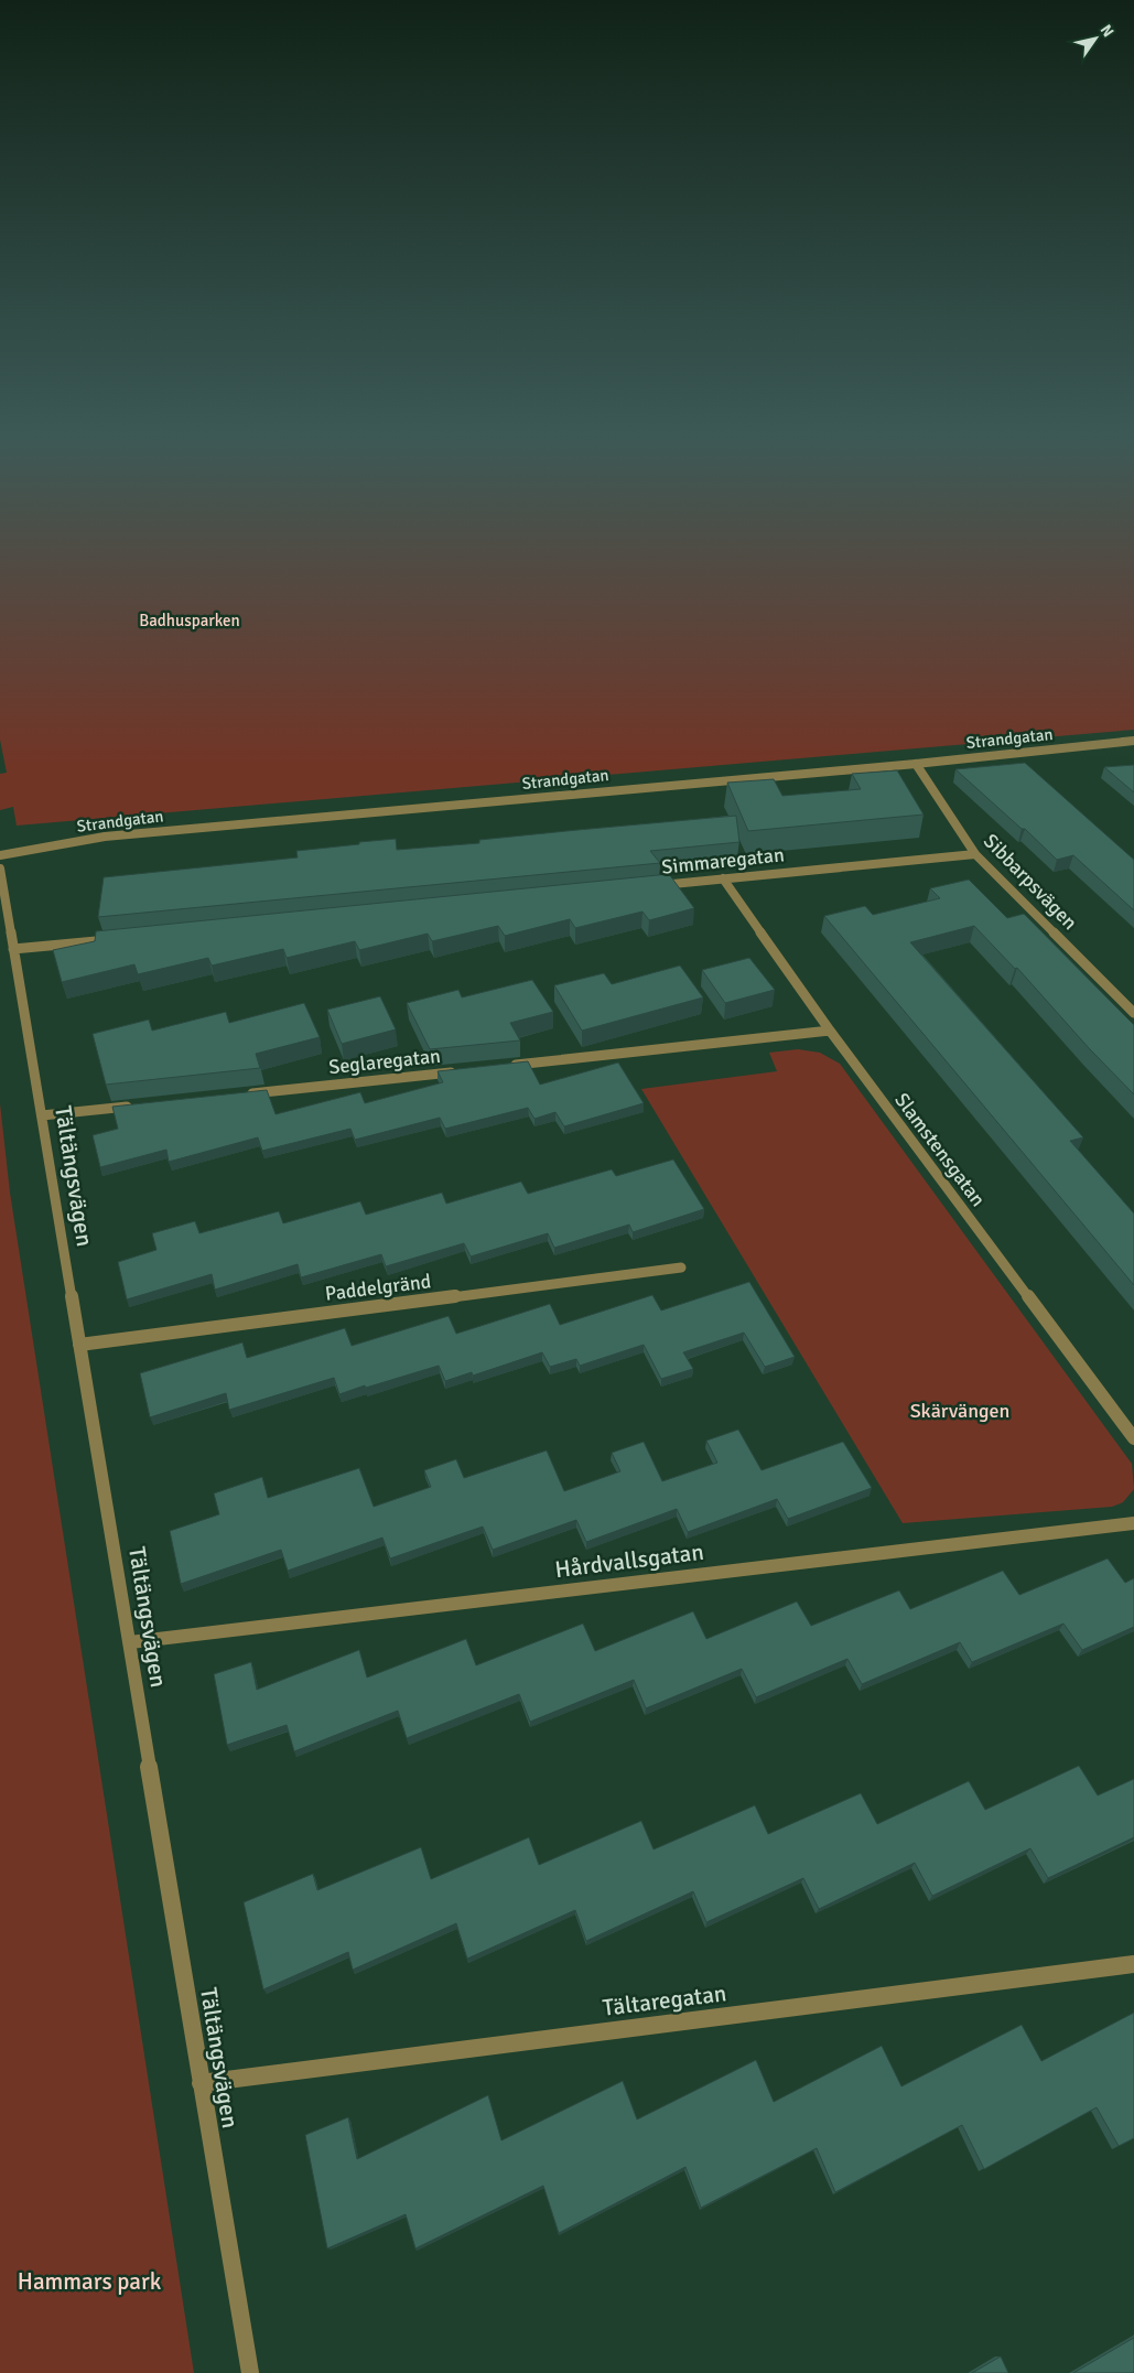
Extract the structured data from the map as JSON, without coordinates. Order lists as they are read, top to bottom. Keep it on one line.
{"streets":{"street":["Strandgatan","Simmaregatan","Sibbarpsvägen","Seglaregatan","Slamstensgatan","Tältängsvägen","Paddelgränd","Hårdvallsgatan","Tältaregatan"]},"crossings":[["Strandgatan","Sibbarpsvägen"],["Simmaregatan","Sibbarpsvägen"],["Simmaregatan","Slamstensgatan"],["Tältängsvägen","Paddelgränd"],["Tältängsvägen","Hårdvallsgatan"],["Tältängsvägen","Tältaregatan"]],"parks":["Badhusparken","Skärvängen","Hammars park"],"north":"top right"}
